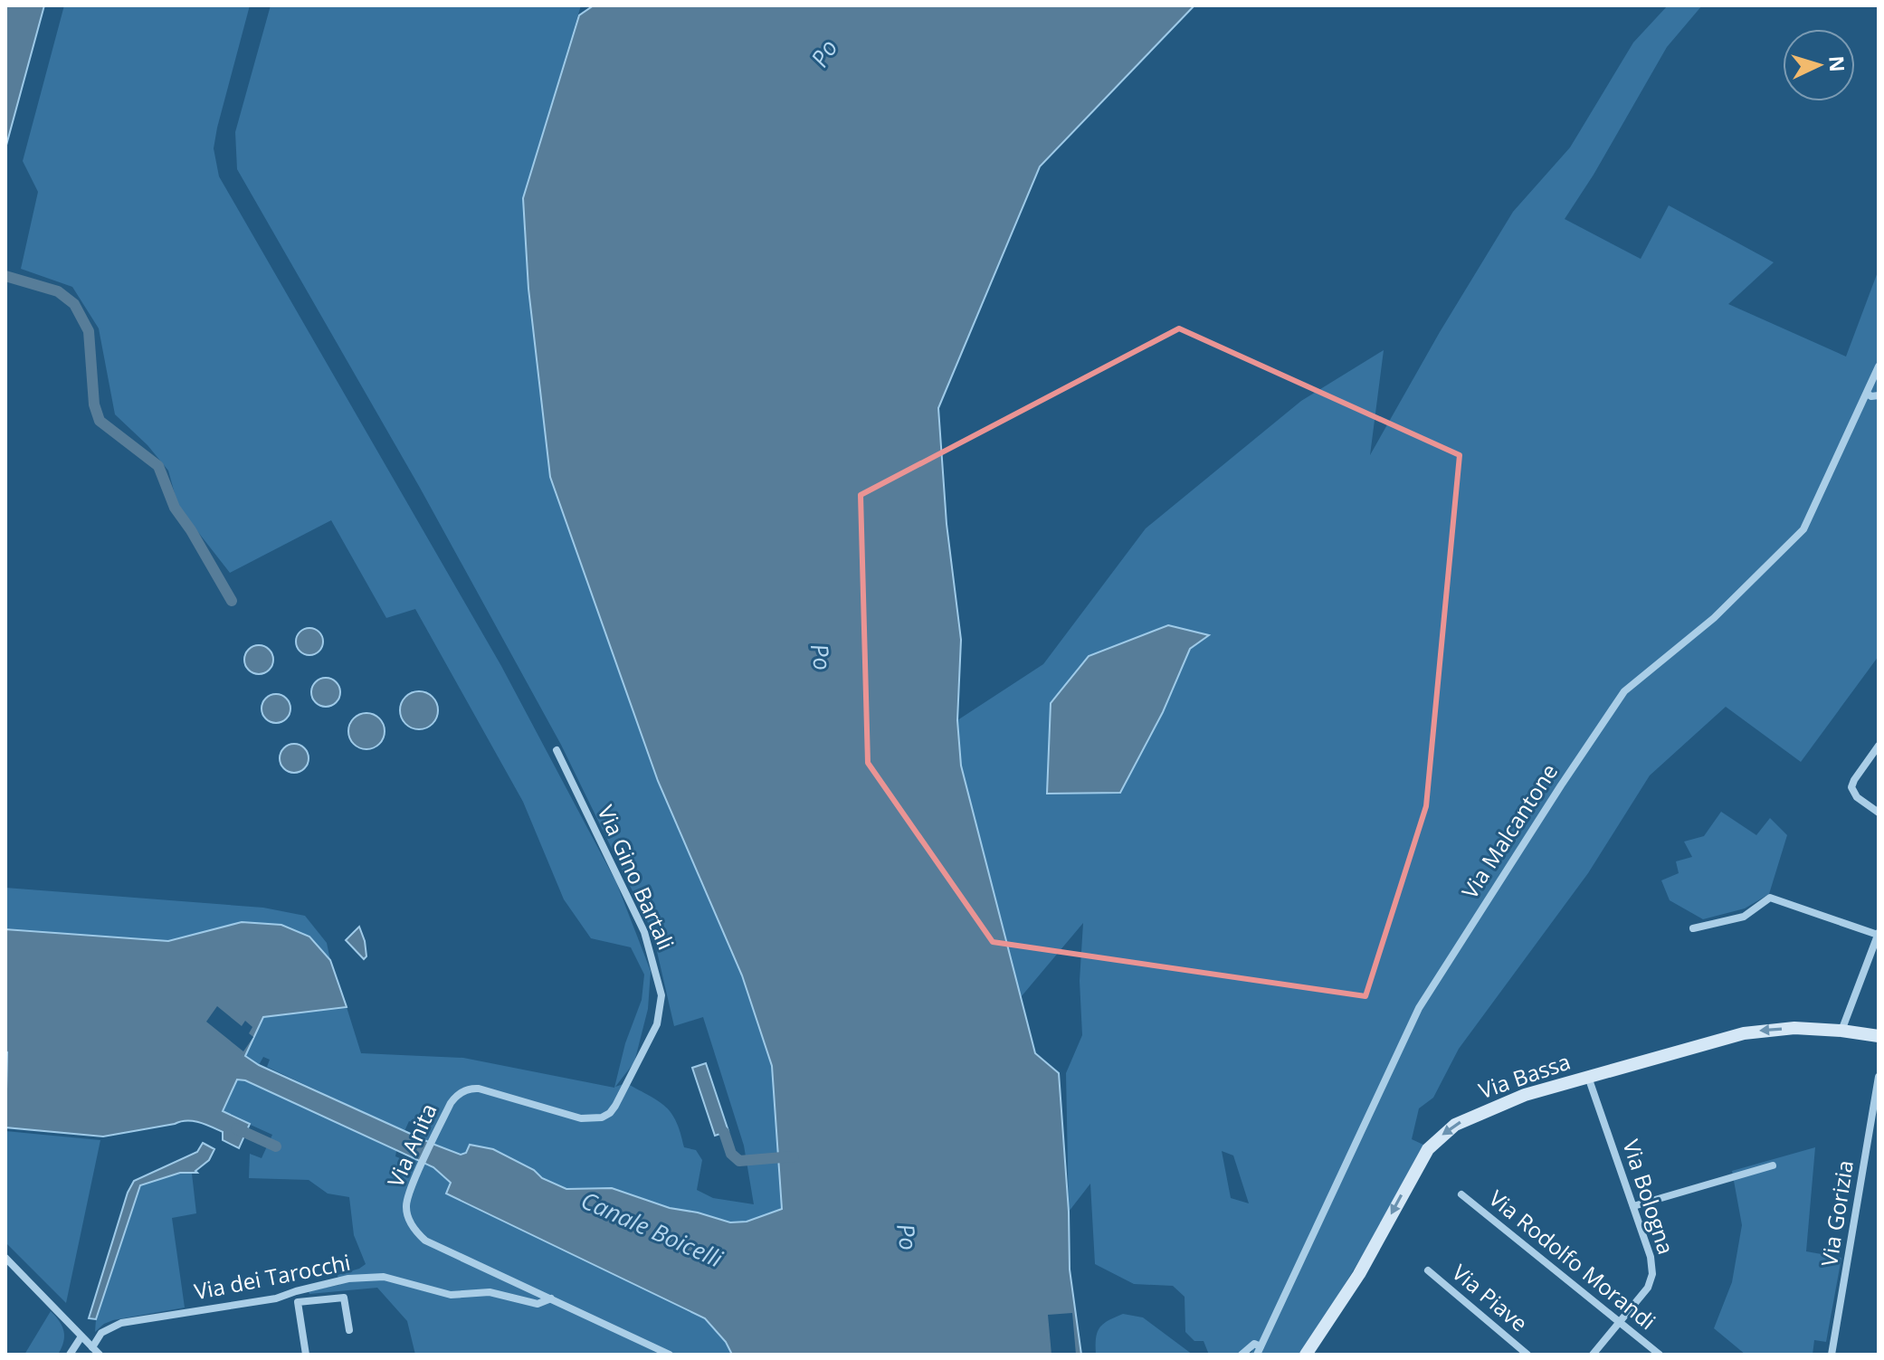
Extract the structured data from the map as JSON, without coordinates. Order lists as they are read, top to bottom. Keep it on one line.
{"streets":{"street":["Via Malcantone","Via Gino Bartali","Via Bassa","Via Anita","Via Bologna","Via Gorizia","Via Rodolfo Morandi","Via dei Tarocchi","Via Piave"]},"crossings":[["Via Gino Bartali","Via Anita"],["Via Bassa","Via Bologna"],["Via Anita","Via dei Tarocchi"],["Via Bologna","Via Rodolfo Morandi"]],"one_way":["Via Bassa"],"water":["Po","Canale Boicelli"],"north":"right"}
